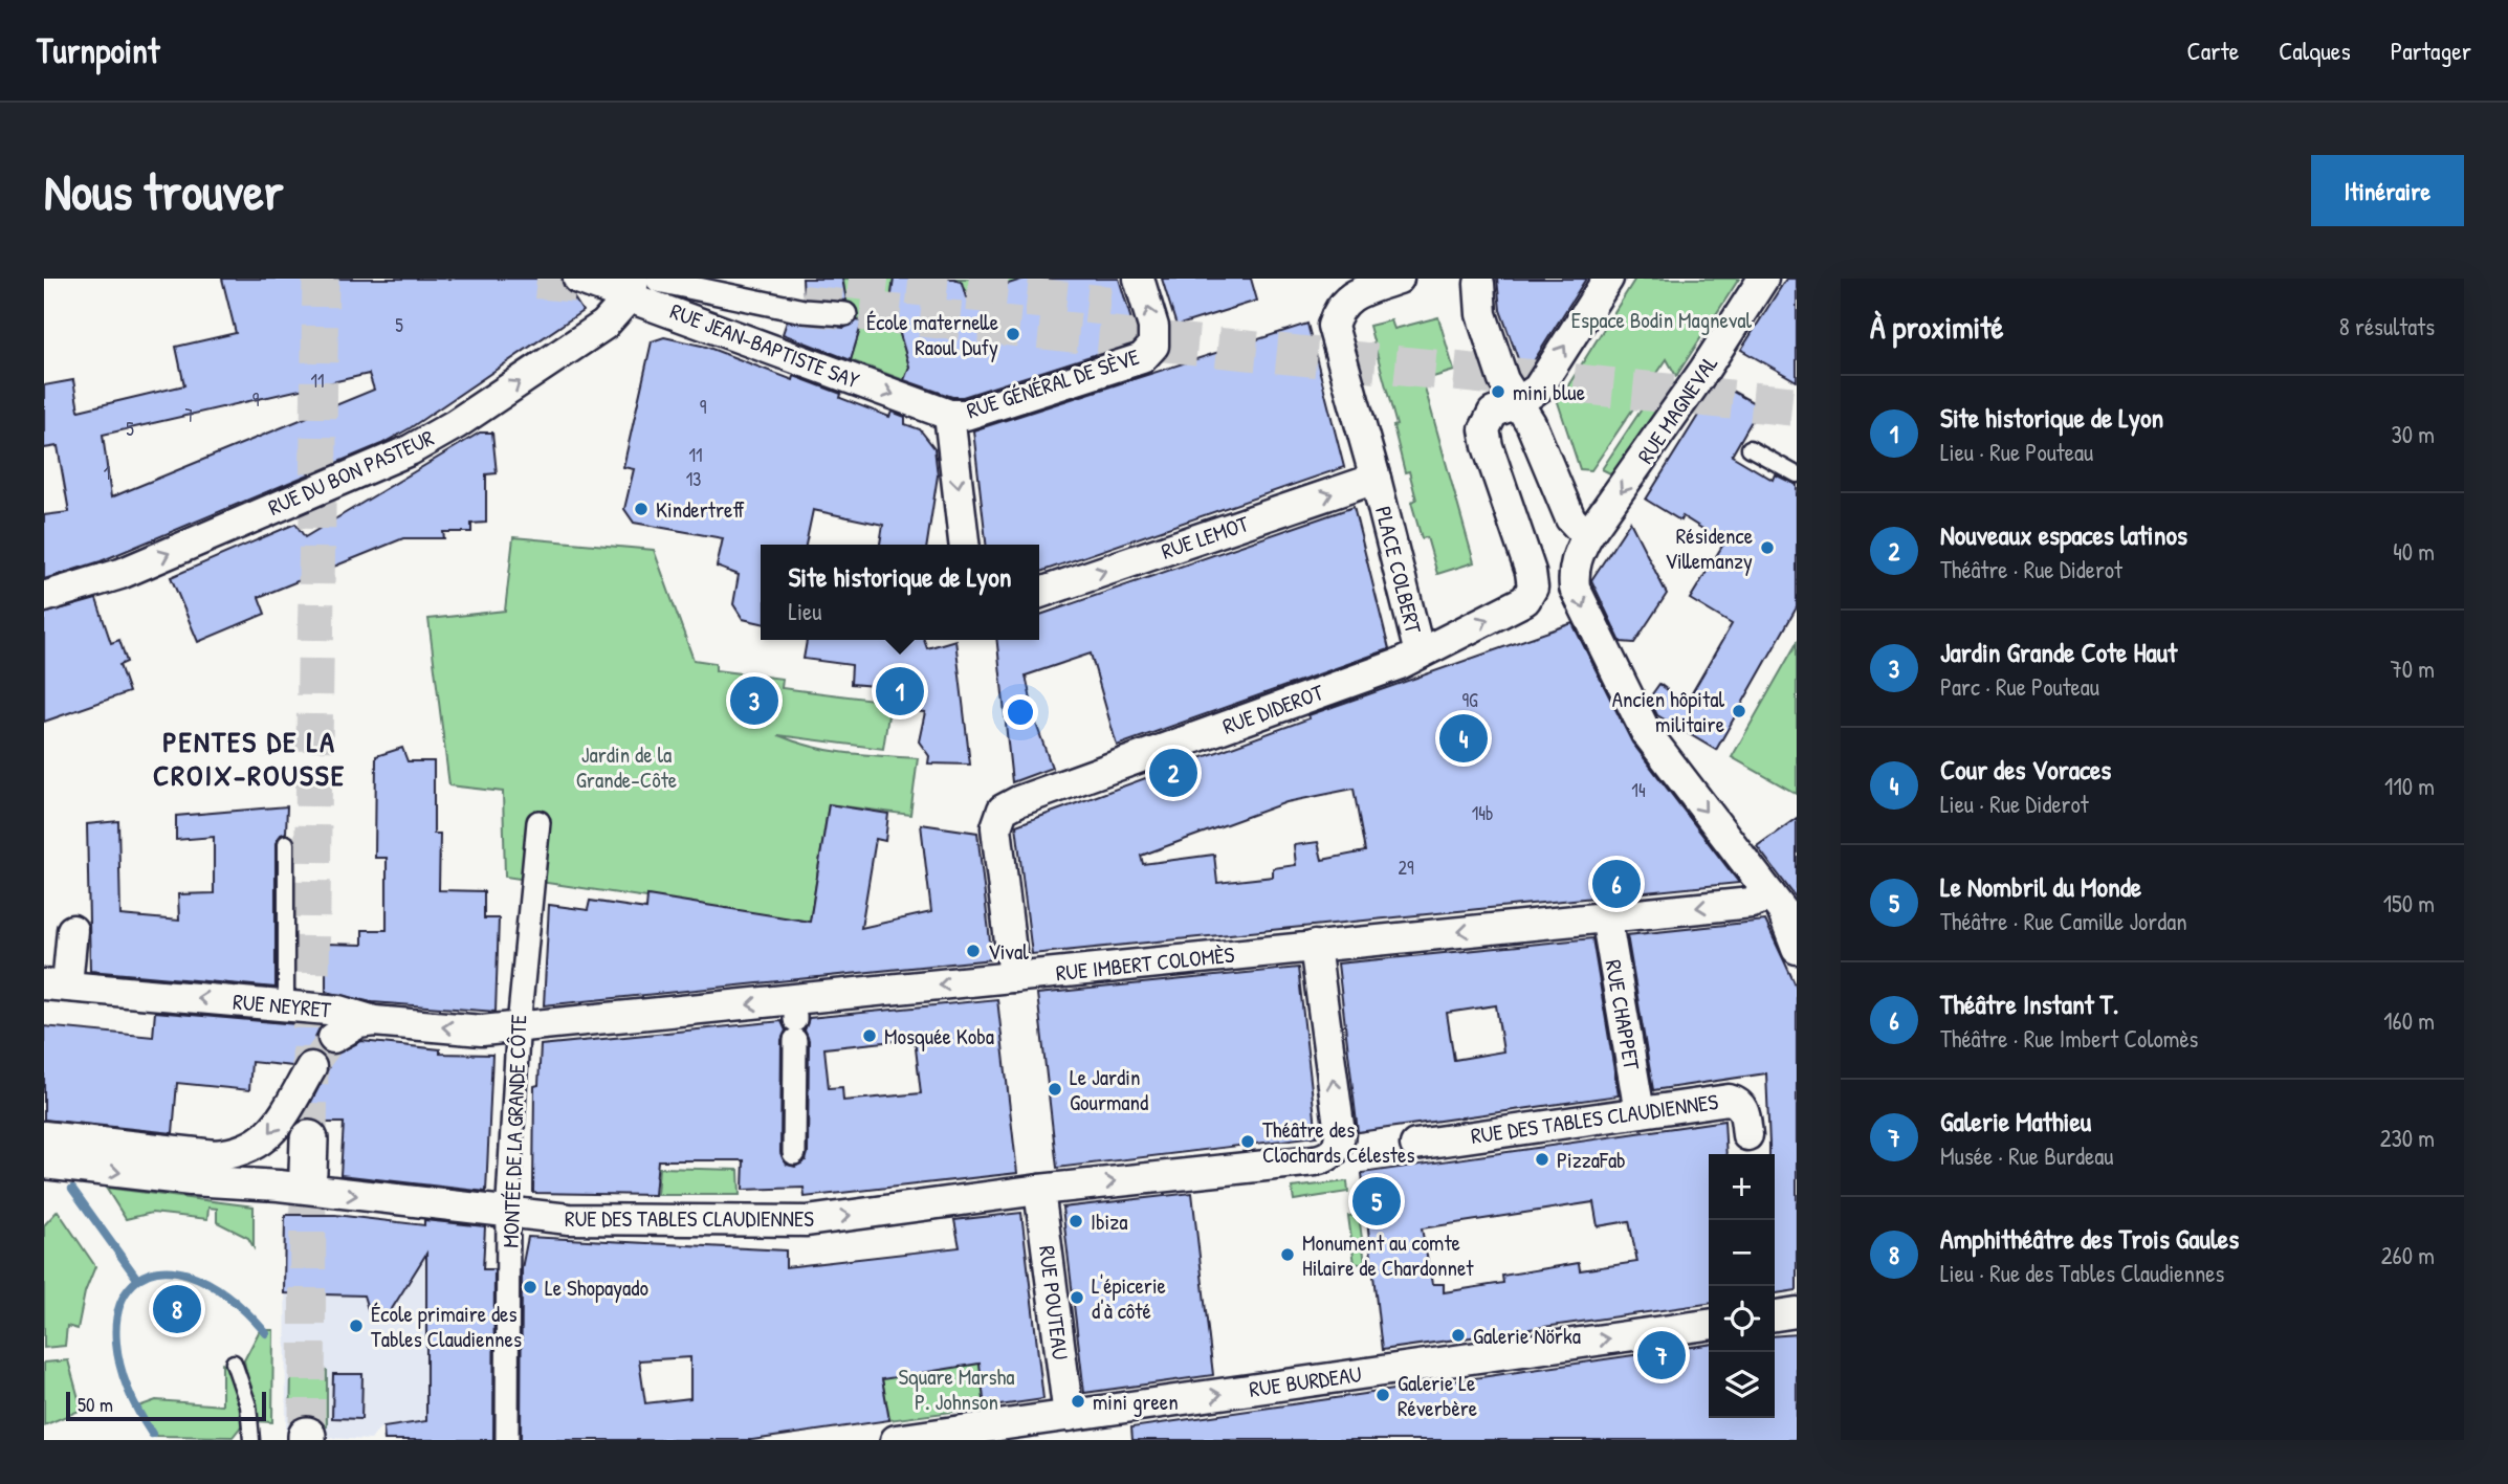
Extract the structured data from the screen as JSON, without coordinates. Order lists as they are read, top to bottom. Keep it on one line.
{"streets":{"street":["RUE JEAN-BAPTISTE SAY","RUE GÉNÉRAL DE SÈVE","RUE MAGNEVAL","RUE DU BON PASTEUR","RUE LEMOT","PLACE COLBERT","RUE DIDEROT","RUE IMBERT COLOMÈS","RUE NEYRET","RUE CHAPPET","RUE DES TABLES CLAUDIENNES","MONTÉE DE LA GRANDE CÔTE","RUE POUTEAU","RUE BURDEAU"]},"crossings":[["RUE JEAN-BAPTISTE SAY","RUE GÉNÉRAL DE SÈVE"],["RUE JEAN-BAPTISTE SAY","RUE DU BON PASTEUR"],["RUE MAGNEVAL","RUE IMBERT COLOMÈS"],["RUE LEMOT","PLACE COLBERT"],["PLACE COLBERT","RUE DIDEROT"],["RUE DIDEROT","RUE IMBERT COLOMÈS"],["RUE IMBERT COLOMÈS","RUE NEYRET"],["RUE IMBERT COLOMÈS","RUE CHAPPET"],["RUE IMBERT COLOMÈS","RUE DES TABLES CLAUDIENNES"],["RUE IMBERT COLOMÈS","MONTÉE DE LA GRANDE CÔTE"],["RUE NEYRET","MONTÉE DE LA GRANDE CÔTE"],["RUE CHAPPET","RUE DES TABLES CLAUDIENNES"],["RUE DES TABLES CLAUDIENNES","MONTÉE DE LA GRANDE CÔTE"],["RUE DES TABLES CLAUDIENNES","RUE POUTEAU"],["RUE POUTEAU","RUE BURDEAU"]],"one_way":["RUE GÉNÉRAL DE SÈVE","RUE MAGNEVAL","RUE DU BON PASTEUR","RUE LEMOT","PLACE COLBERT","RUE IMBERT COLOMÈS","RUE NEYRET","RUE DES TABLES CLAUDIENNES","RUE BURDEAU"],"districts":["PENTES DE LA CROIX-ROUSSE"],"parks":["Espace Bodin Magneval","Jardin de la Grande-Côte","Square Marsha P. Johnson"],"places":["École maternelle Raoul Dufy","mini blue","Kindertreff","Résidence Villemanzy","Ancien hôpital militaire","Vival","Mosquée Koba","Le Jardin Gourmand","Théâtre des Clochards Célestes","PizzaFab","Ibiza","Monument au comte Hilaire de Chardonnet","Le Shopayado","L'épicerie d'à côté","École primaire des Tables Claudiennes","Galerie Nörka","Galerie Le Réverbère","mini green"],"house_numbers":["5","11","9","9","7","5","11","1","13","9G","14","14b","29"],"scale_bar":"50 m","page":{"header":"Turnpoint","nav":["Carte","Calques","Partager"],"buttons":"Itinéraire","title":"Nous trouver","heading":["À proximité","8 résultats"],"list":[{"mark":"1","name":"Site historique de Lyon","note":"Lieu · Rue Pouteau","value":"30 m"},{"mark":"2","name":"Nouveaux espaces latinos","note":"Théâtre · Rue Diderot","value":"40 m"},{"mark":"3","name":"Jardin Grande Cote Haut","note":"Parc · Rue Pouteau","value":"70 m"},{"mark":"4","name":"Cour des Voraces","note":"Lieu · Rue Diderot","value":"110 m"},{"mark":"5","name":"Le Nombril du Monde","note":"Théâtre · Rue Camille Jordan","value":"150 m"},{"mark":"6","name":"Théâtre Instant T.","note":"Théâtre · Rue Imbert Colomès","value":"160 m"},{"mark":"7","name":"Galerie Mathieu","note":"Musée · Rue Burdeau","value":"230 m"},{"mark":"8","name":"Amphithéâtre des Trois Gaules","note":"Lieu · Rue des Tables Claudiennes","value":"260 m"}],"popup":["Site historique de Lyon","Lieu"],"pins":["1","3","4","2","6","5","8","7"],"map_buttons":["+","−"],"scale":"50 m"}}
